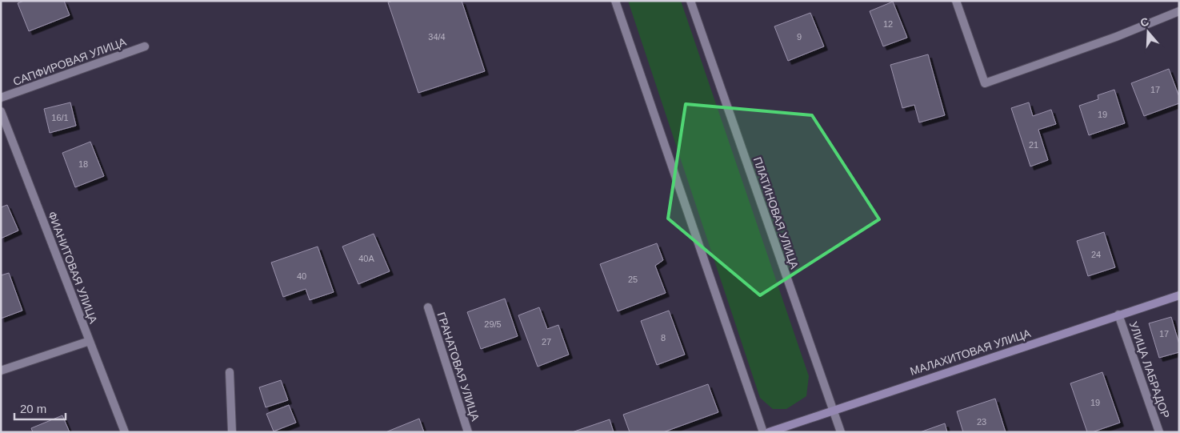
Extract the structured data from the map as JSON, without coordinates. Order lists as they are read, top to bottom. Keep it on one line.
{"streets":{"street":["САПФИРОВАЯ УЛИЦА","ПЛАТИНОВАЯ УЛИЦА","ФИАНИТОВАЯ УЛИЦА","МАЛАХИТОВАЯ УЛИЦА","ГРАНАТОВАЯ УЛИЦА","УЛИЦА ЛАБРАДОР"]},"crossings":[["ПЛАТИНОВАЯ УЛИЦА","МАЛАХИТОВАЯ УЛИЦА"],["МАЛАХИТОВАЯ УЛИЦА","УЛИЦА ЛАБРАДОР"]],"house_numbers":["12","34/4","9","17","19","16/1","21","18","24","40А","40","25","29/5","17","8","27","19","23"],"scale_bar":"20 m","north":"top"}
